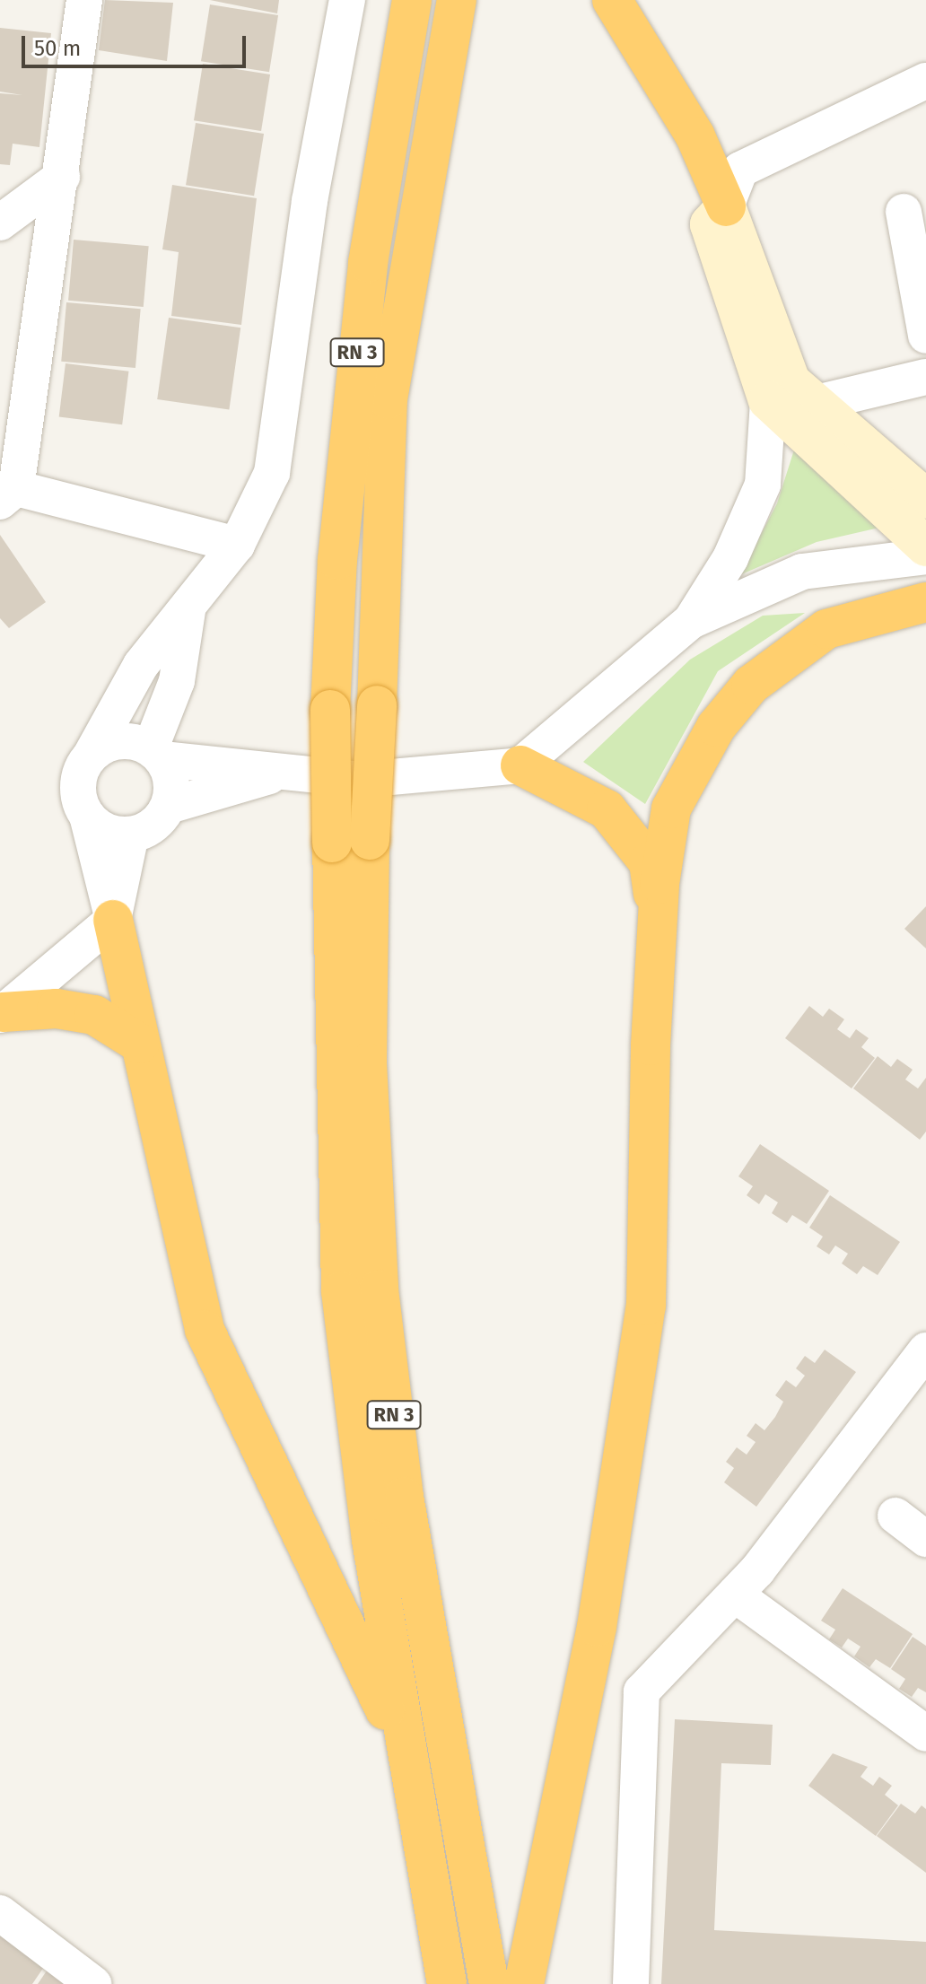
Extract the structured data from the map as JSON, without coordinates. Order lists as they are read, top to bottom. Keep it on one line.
{"streets":{"highway":["RN 3"]},"scale_bar":"50 m"}
